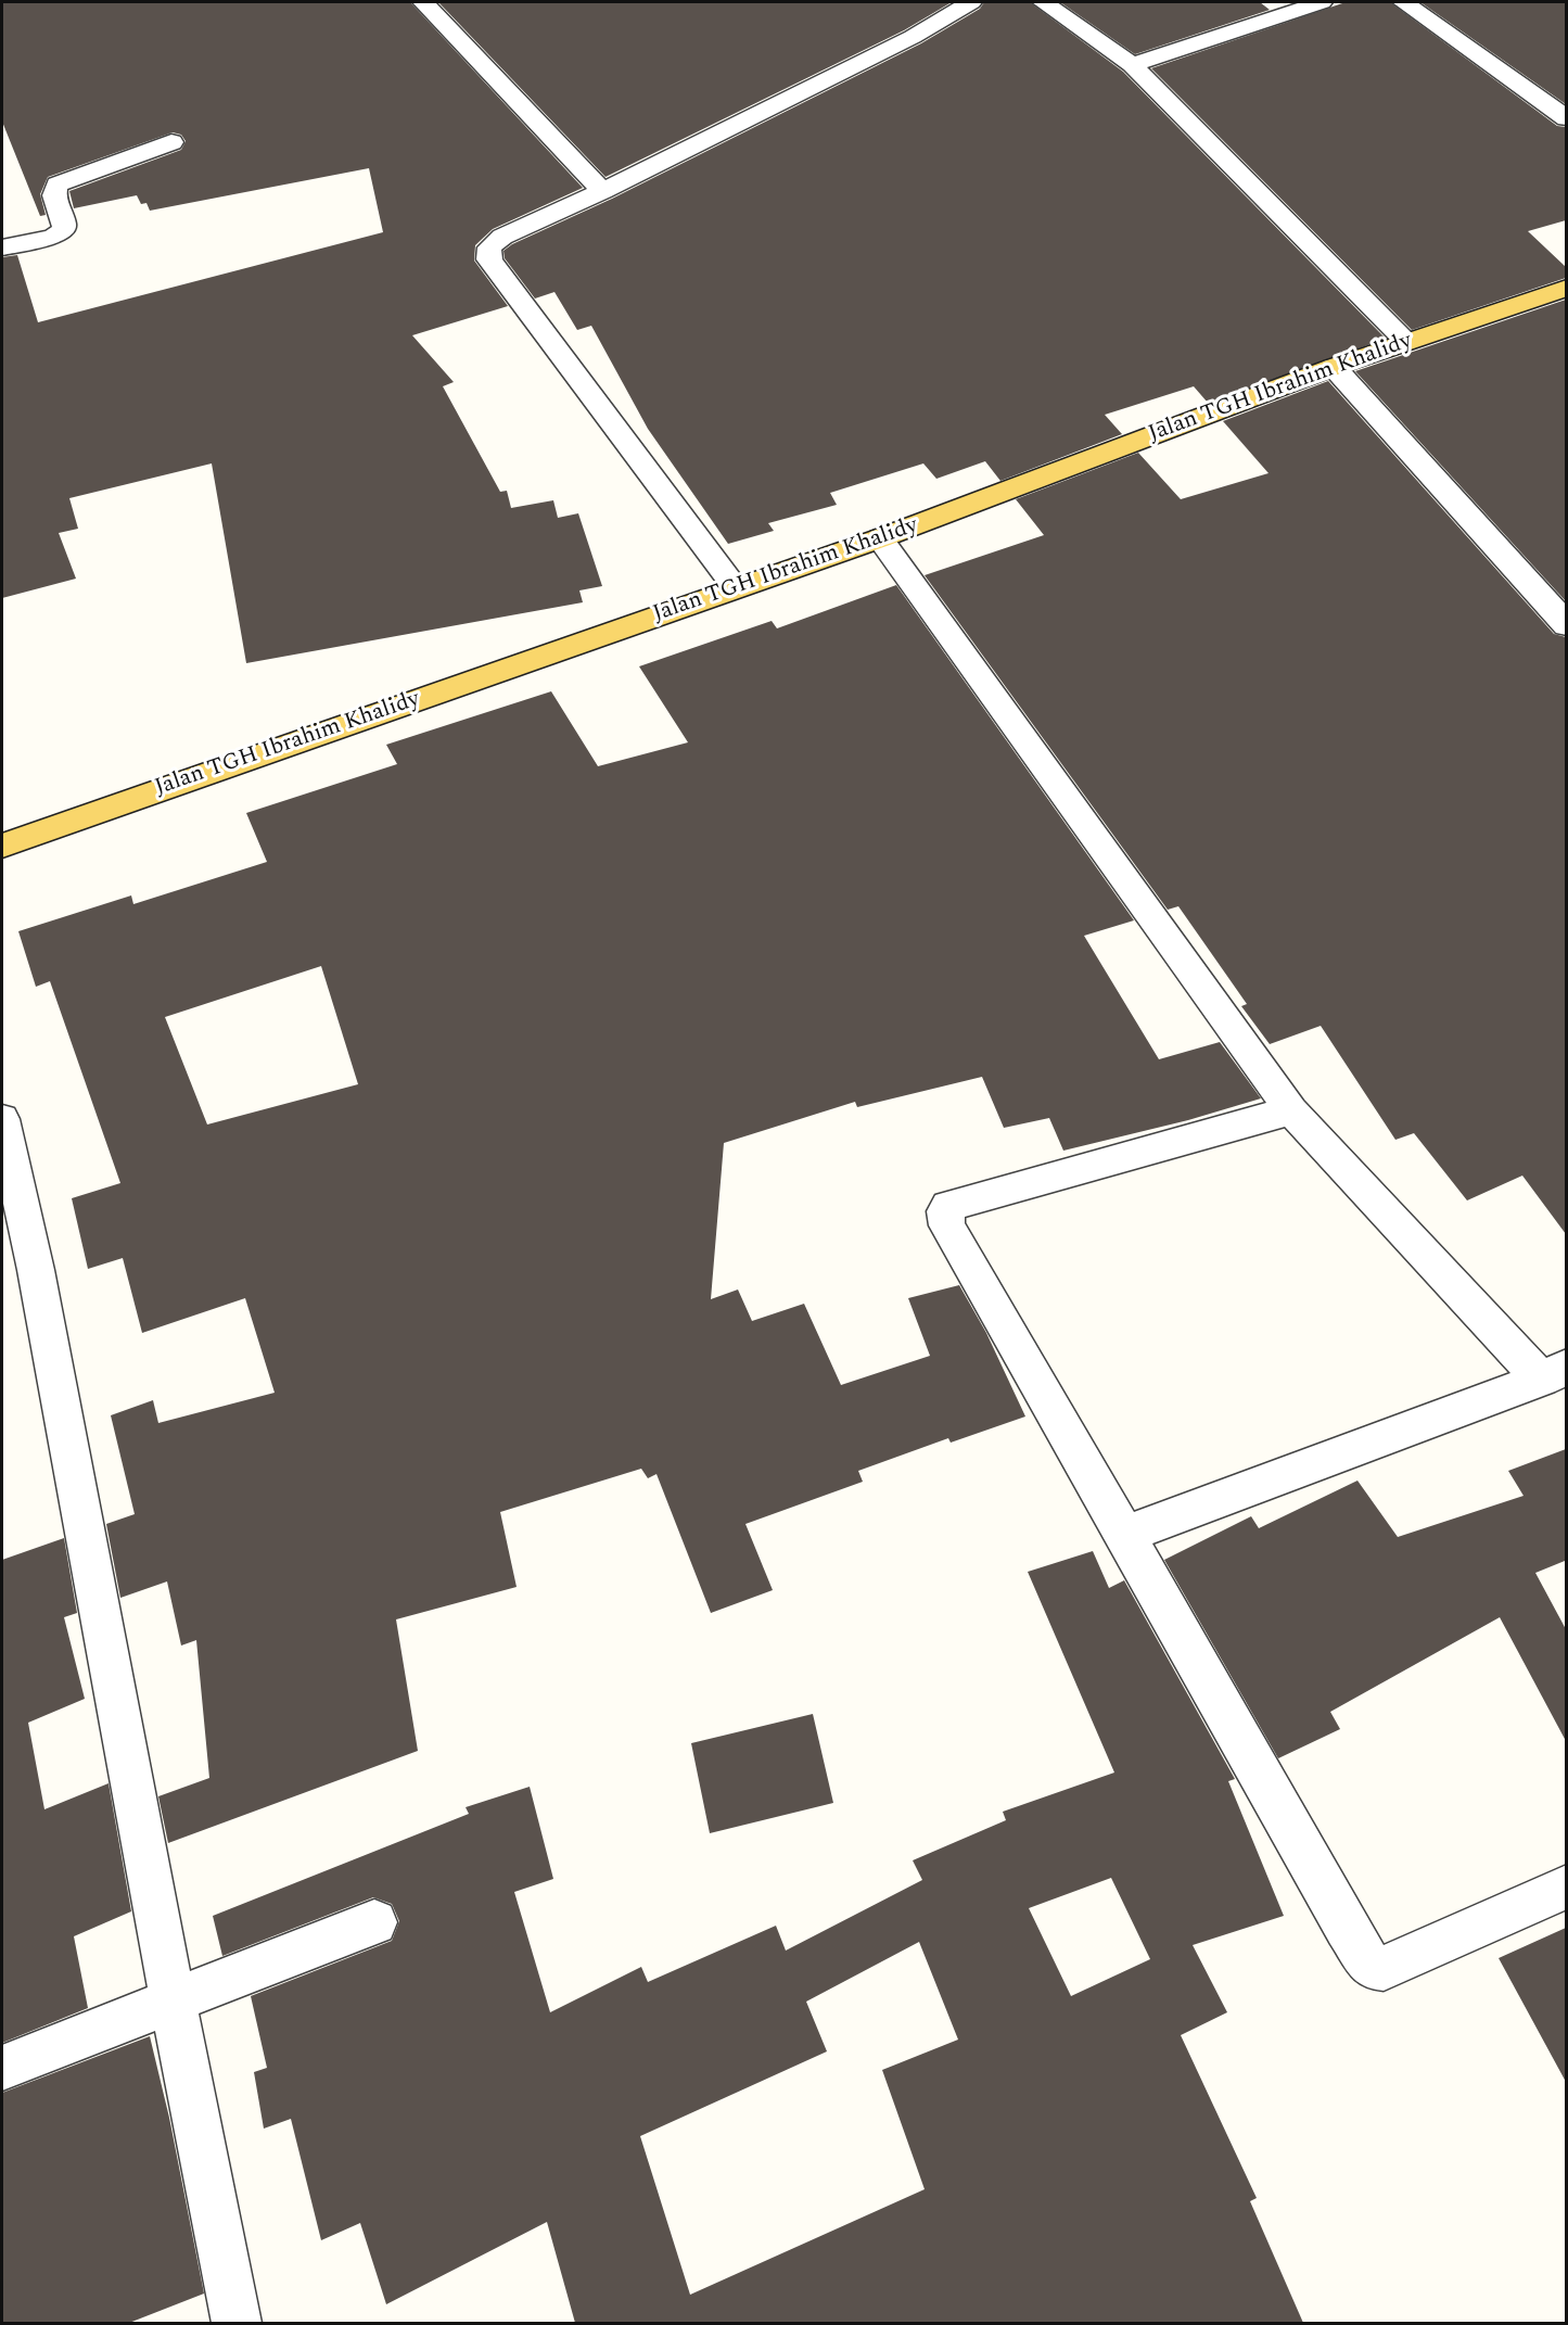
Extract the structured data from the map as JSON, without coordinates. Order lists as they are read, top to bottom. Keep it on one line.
{"streets":{"main road":["Jalan TGH Ibrahim Khalidy"]}}
